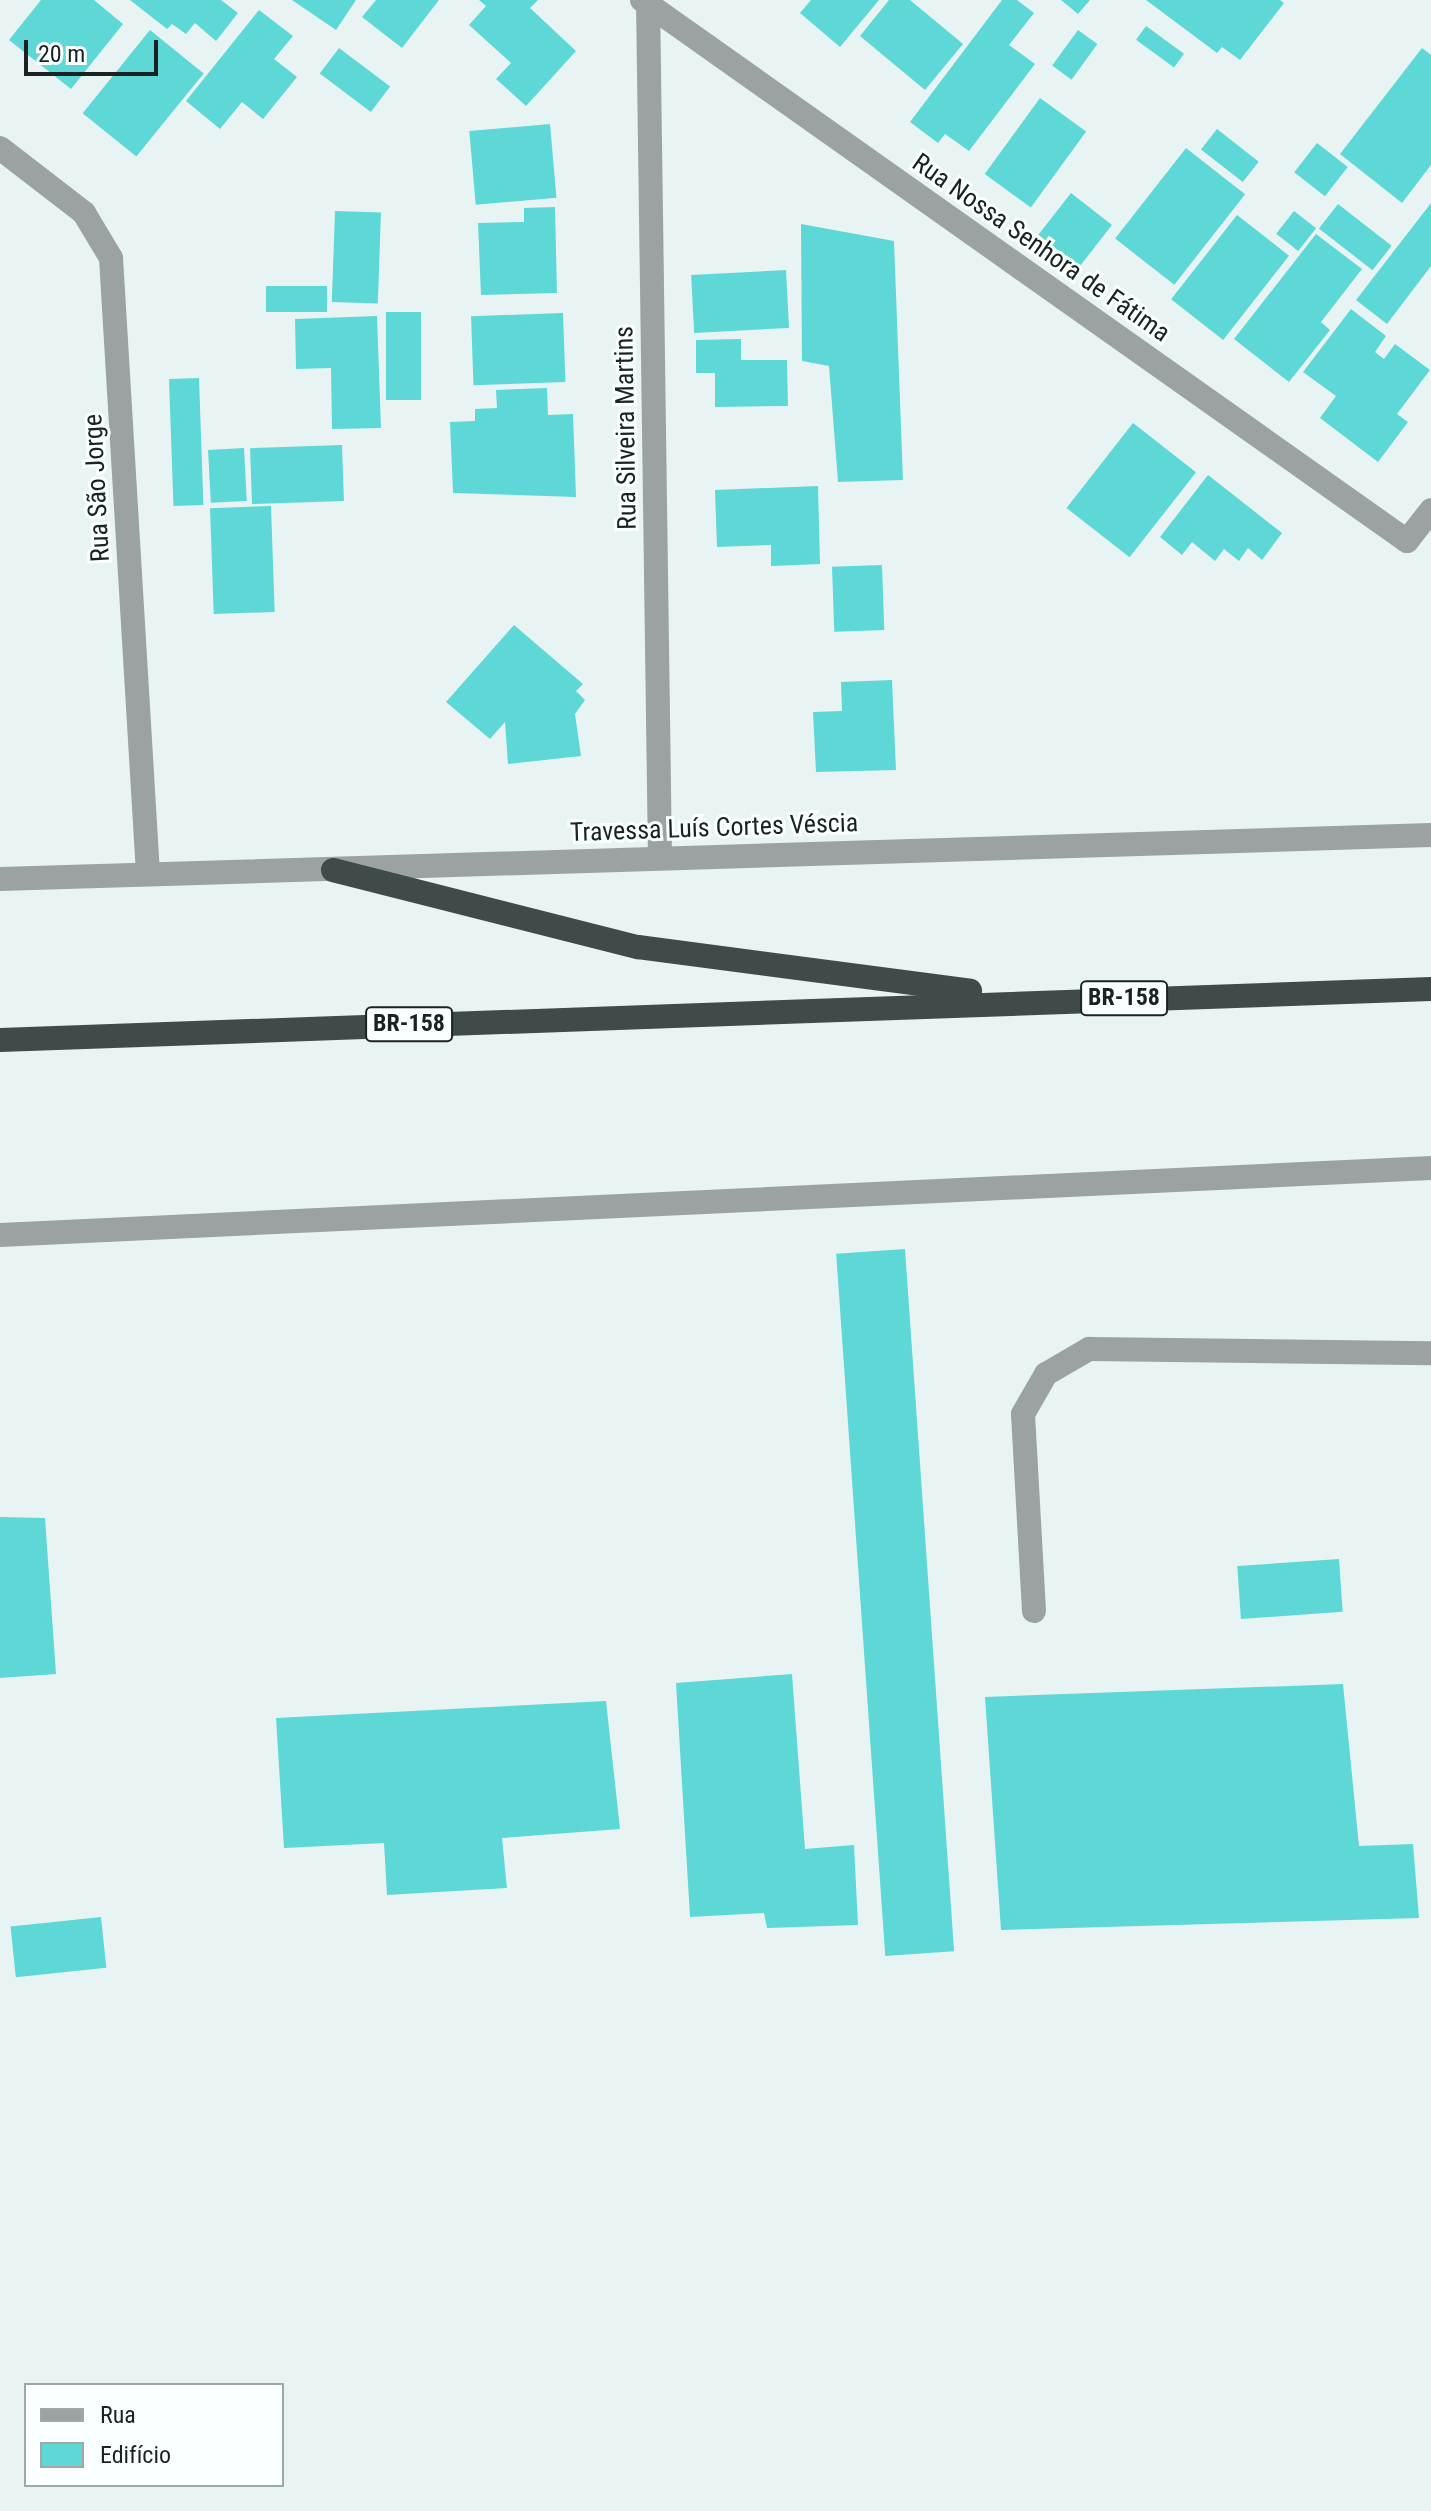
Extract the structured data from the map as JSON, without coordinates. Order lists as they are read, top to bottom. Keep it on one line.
{"streets":{"highway":["BR-158"],"street":["Rua Nossa Senhora de Fátima","Rua Silveira Martins","Rua São Jorge","Travessa Luís Cortes Véscia"]},"crossings":[["Rua Nossa Senhora de Fátima","Rua Silveira Martins"],["Rua Silveira Martins","Travessa Luís Cortes Véscia"],["Rua São Jorge","Travessa Luís Cortes Véscia"]],"legend":["Rua","Edifício"],"scale_bar":"20 m"}
